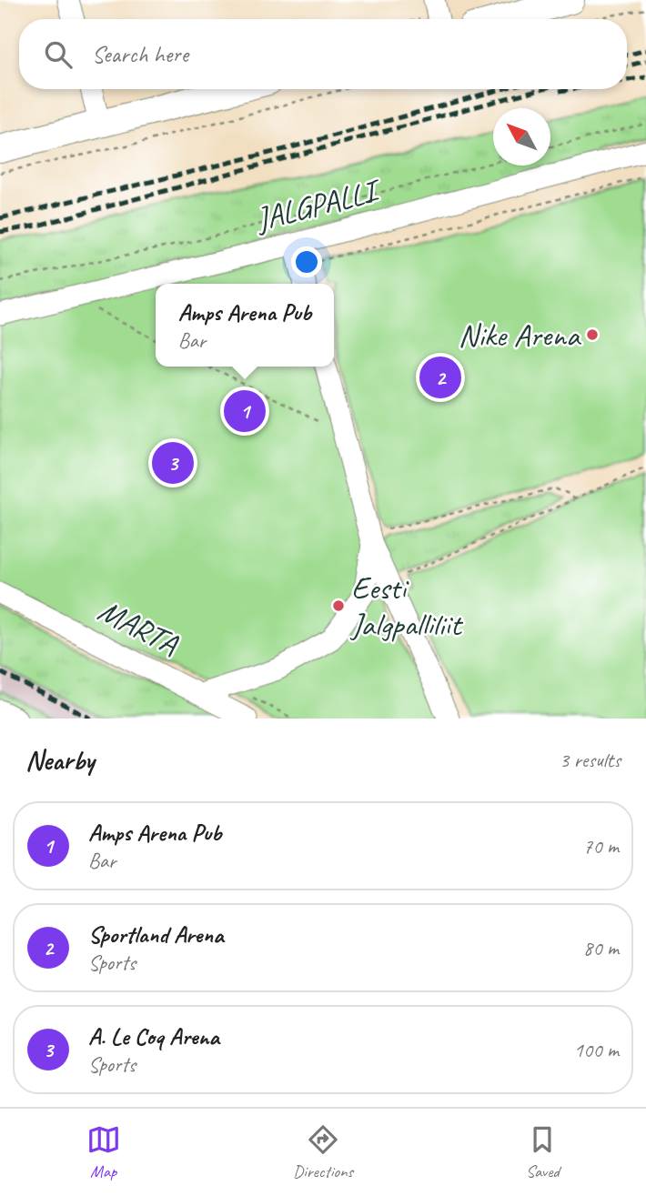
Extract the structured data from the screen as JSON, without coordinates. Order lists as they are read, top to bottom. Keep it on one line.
{"streets":{"street":["JALGPALLI","MARTA"]},"places":["Nike Arena","Eesti Jalgpalliliit"],"north":"top left","page":{"search":"Search here","popup":["Amps Arena Pub","Bar"],"pins":["2","1","3"],"heading":["Nearby","3 results"],"list":[{"mark":"1","name":"Amps Arena Pub","note":"Bar","value":"70 m"},{"mark":"2","name":"Sportland Arena","note":"Sports","value":"80 m"},{"mark":"3","name":"A. Le Coq Arena","note":"Sports","value":"100 m"}],"nav":["Map","Directions","Saved"]}}
